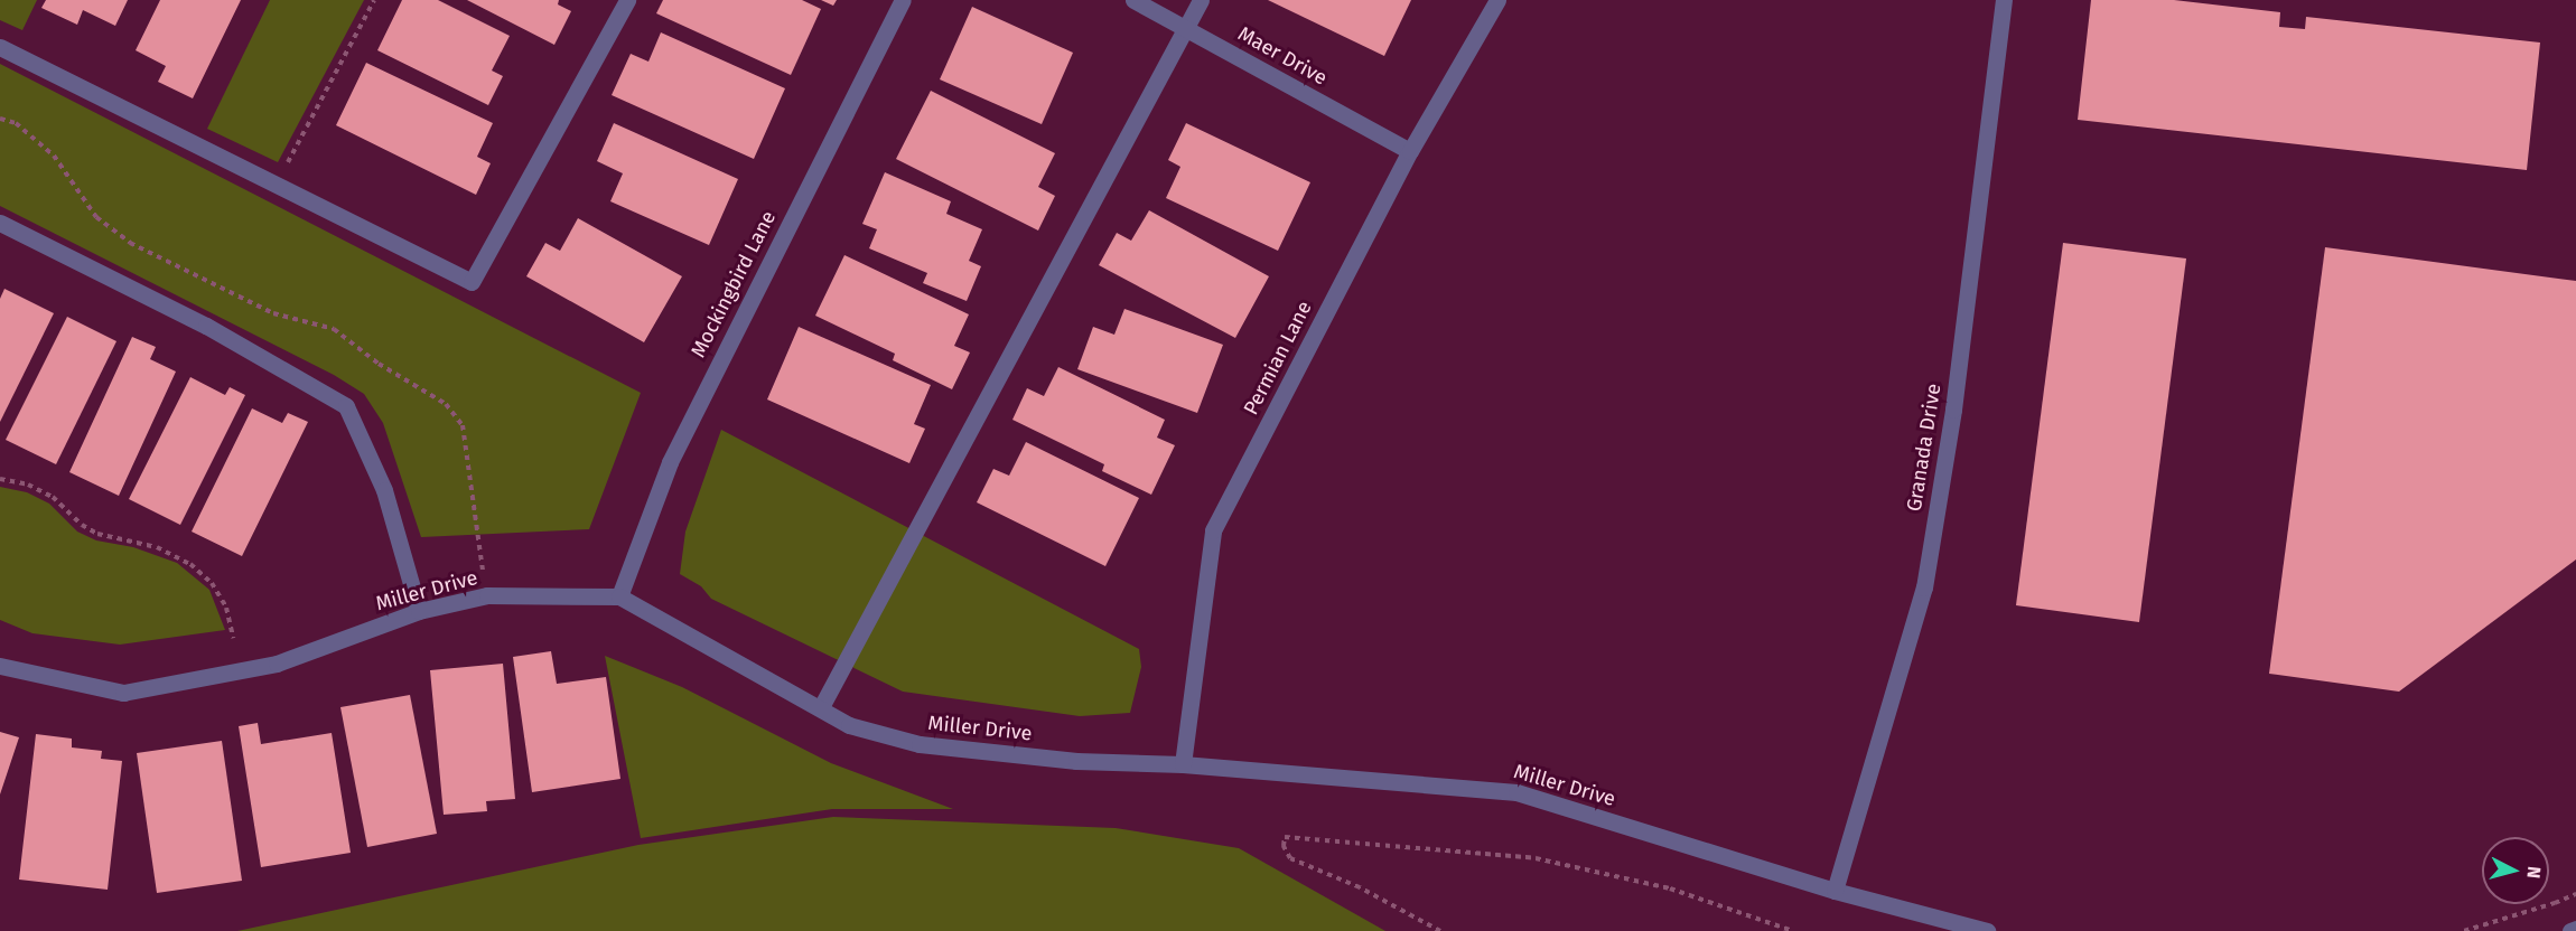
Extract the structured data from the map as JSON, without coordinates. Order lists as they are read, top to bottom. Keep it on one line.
{"streets":{"street":["Maer Drive","Mockingbird Lane","Permian Lane","Granada Drive","Miller Drive"]},"crossings":[["Maer Drive","Permian Lane"],["Mockingbird Lane","Miller Drive"],["Permian Lane","Miller Drive"],["Granada Drive","Miller Drive"]],"north":"right"}
